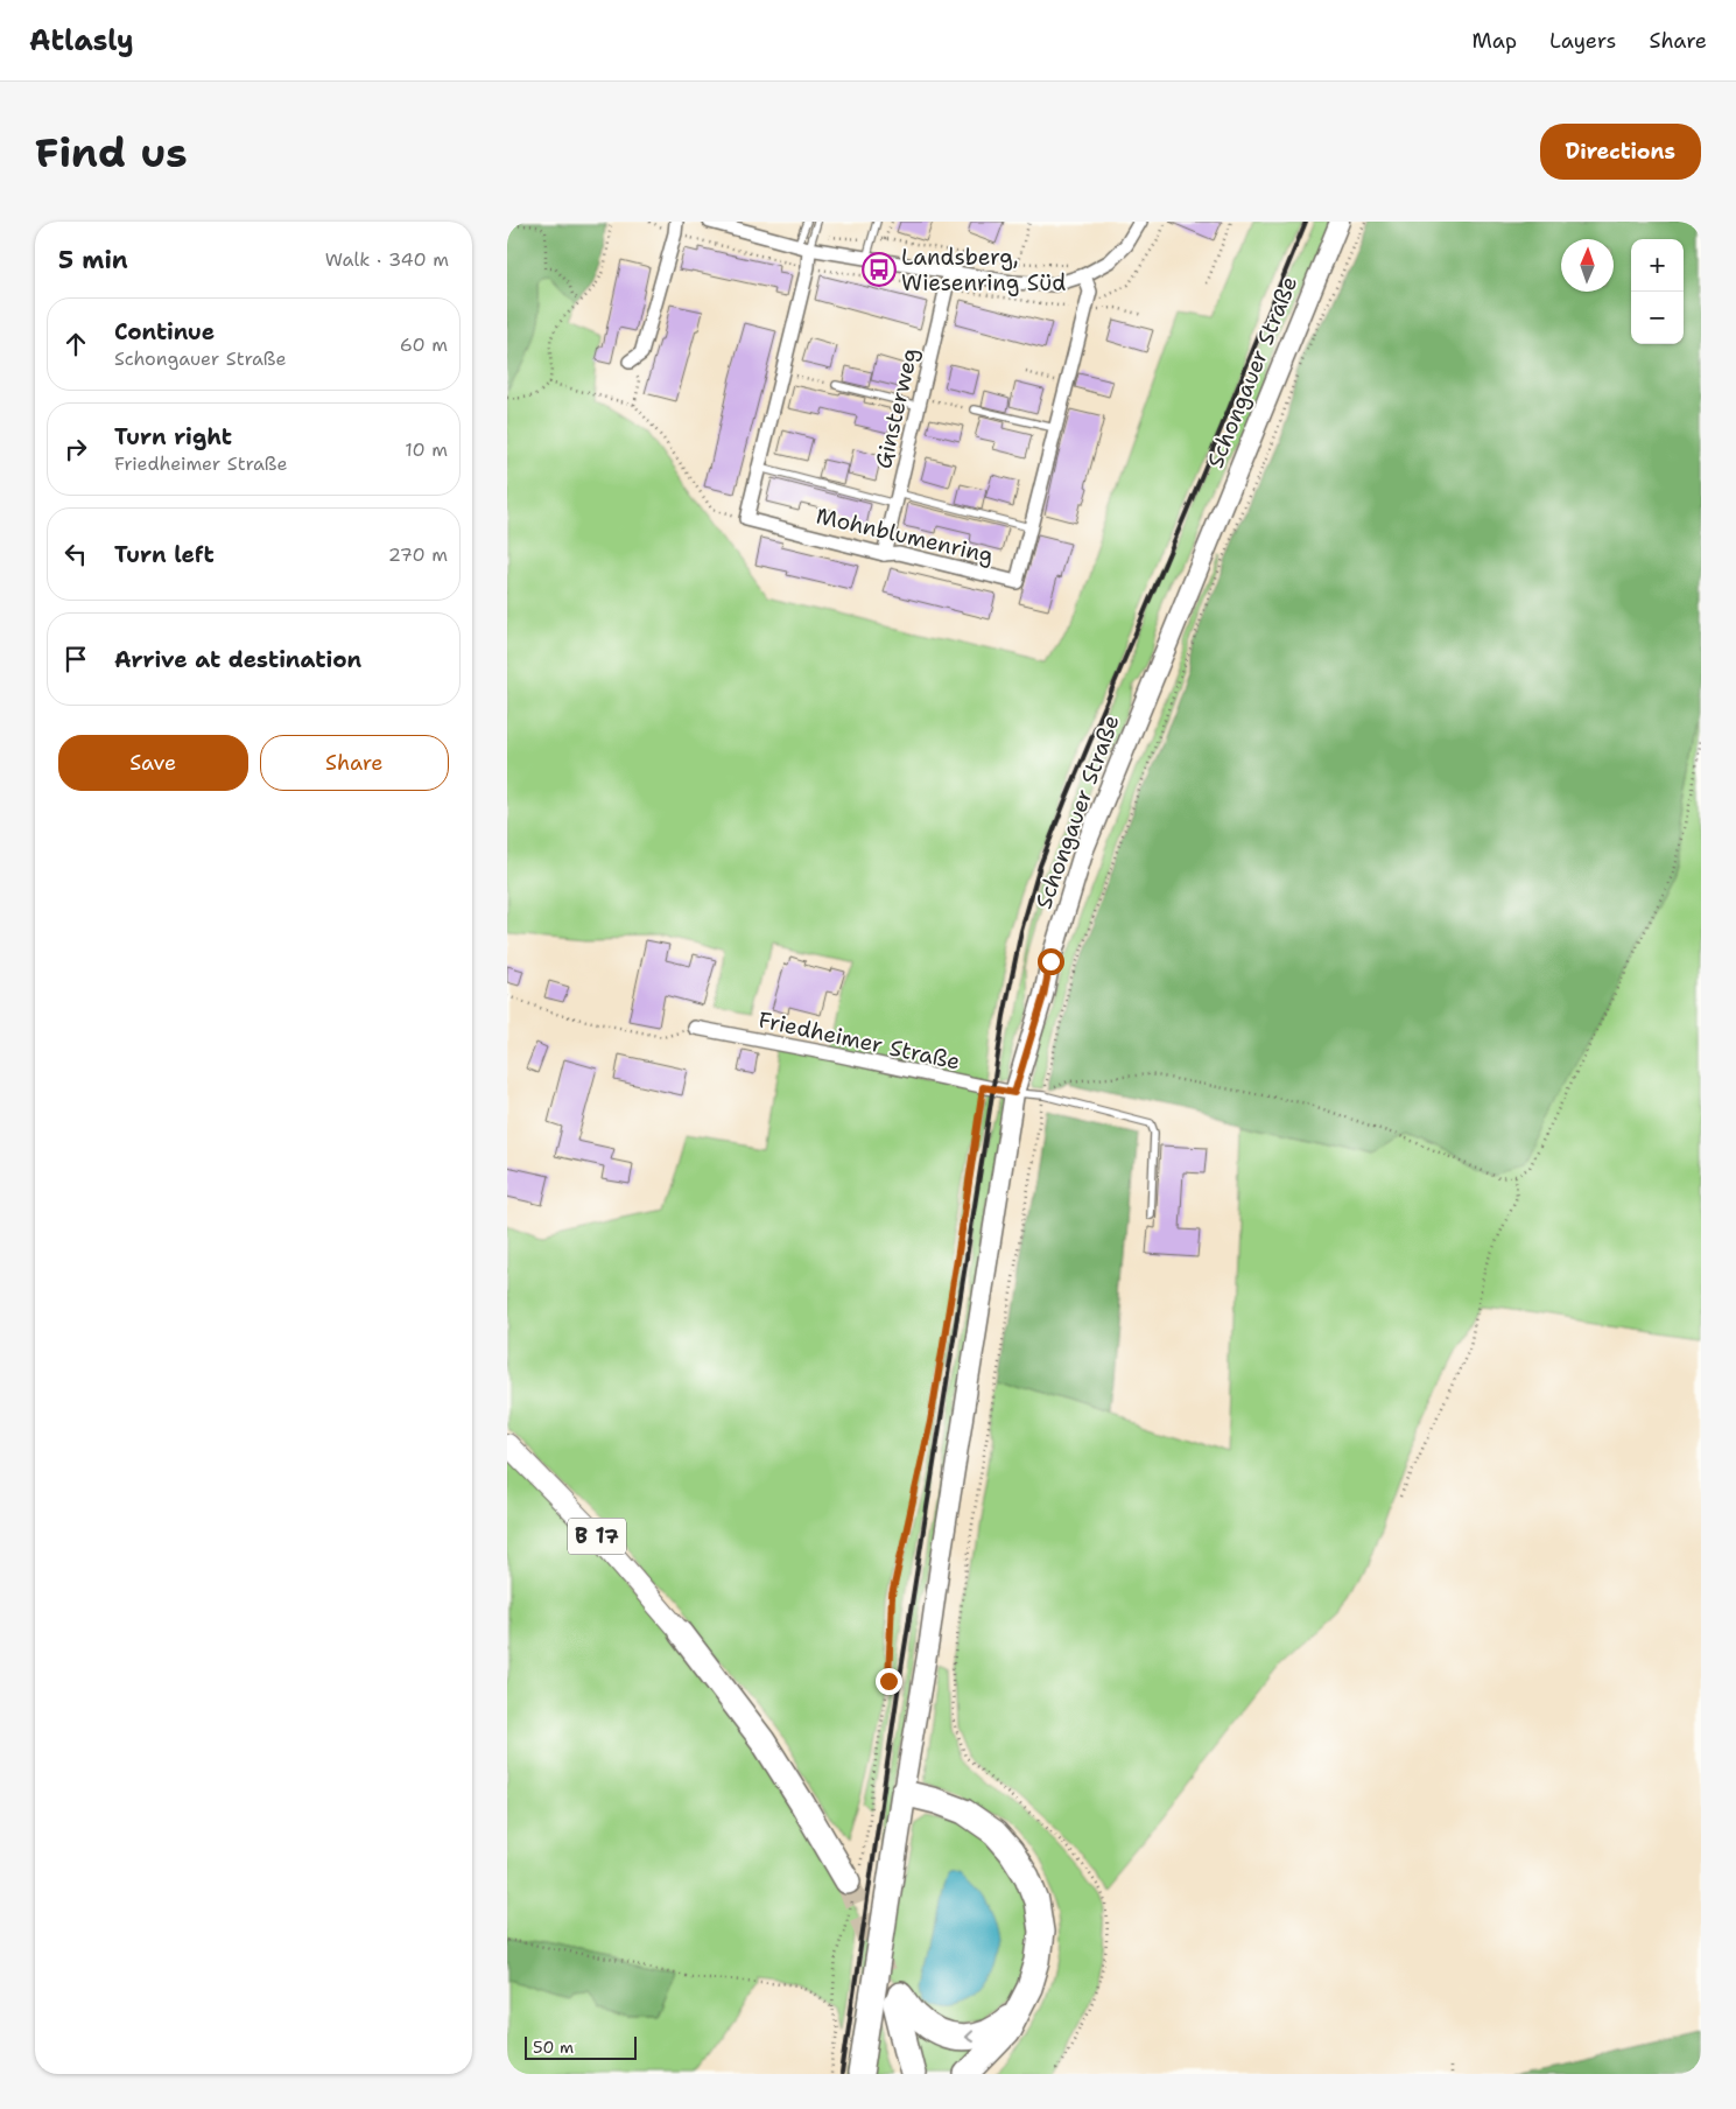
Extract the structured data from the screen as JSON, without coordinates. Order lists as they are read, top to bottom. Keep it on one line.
{"streets":{"highway":["B 17"],"main road":["Schongauer Straße"],"street":["Ginsterweg","Mohnblumenring","Friedheimer Straße"]},"crossings":[["Schongauer Straße","Friedheimer Straße"],["Ginsterweg","Mohnblumenring"]],"places":{"bus stop":["Landsberg, Wiesenring Süd"]},"scale_bar":"50 m","north":"top","page":{"header":"Atlasly","nav":["Map","Layers","Share"],"buttons":["Directions",["Save","Share"]],"title":"Find us","heading":["5 min","Walk · 340 m"],"map_buttons":["+","−"],"list":[["Continue","Schongauer Straße","60 m"],["Turn right","Friedheimer Straße","10 m"],["Turn left","270 m"],"Arrive at destination"],"scale":"50 m"}}
